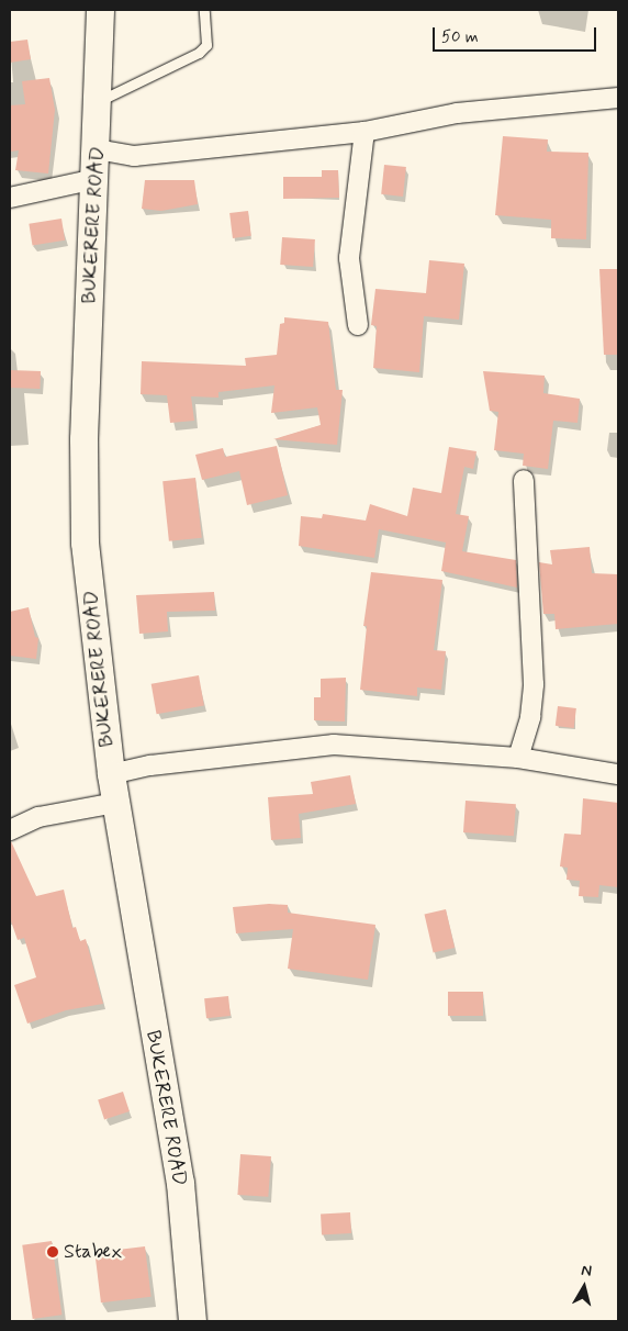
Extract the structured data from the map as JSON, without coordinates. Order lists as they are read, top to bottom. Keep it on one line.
{"streets":{"main road":["BUKERERE ROAD"]},"places":["Stabex"],"scale_bar":"50 m","north":"top"}
